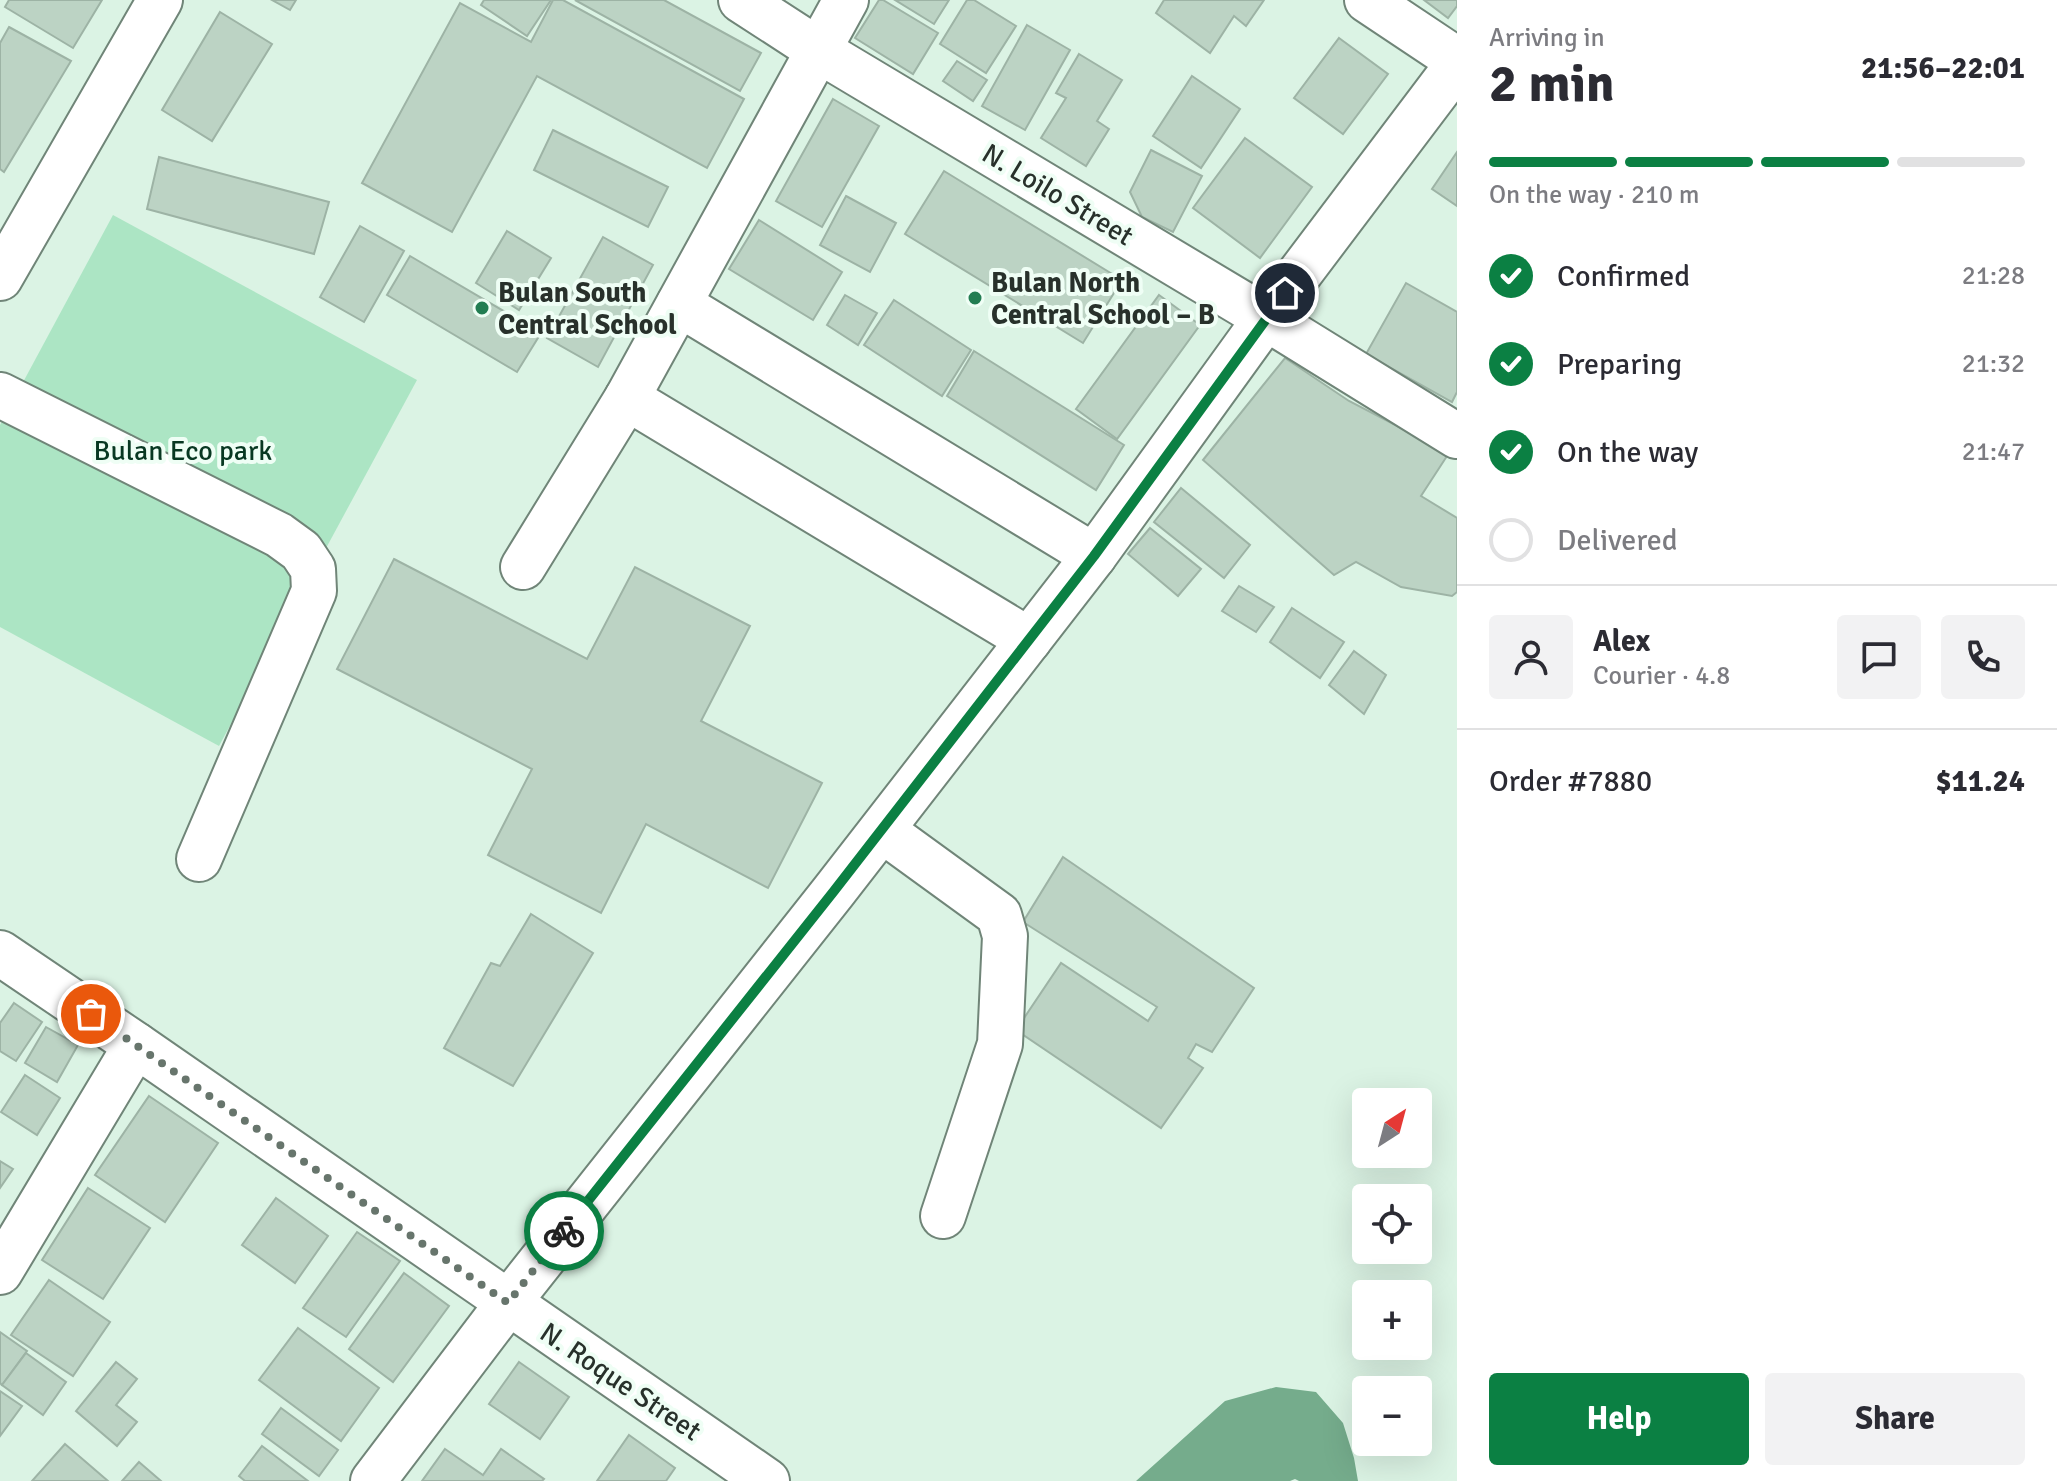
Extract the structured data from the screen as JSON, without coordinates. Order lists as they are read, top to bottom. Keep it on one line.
{"streets":{"street":["N. Loilo Street","N. Roque Street"]},"parks":["Bulan Eco park"],"places":["Bulan North Central School – B","Bulan South Central School"],"north":"top right","page":{"heading":["2 min","Arriving in","21:56–22:01"],"panel":["Alex","Courier · 4.8","Order #7880","$11.24"],"bar":"On the way · 210 m","list":[["Confirmed","21:28"],["Preparing","21:32"],["On the way","21:47"],"Delivered"],"map_buttons":["+","−"],"buttons":["Help","Share"]}}
